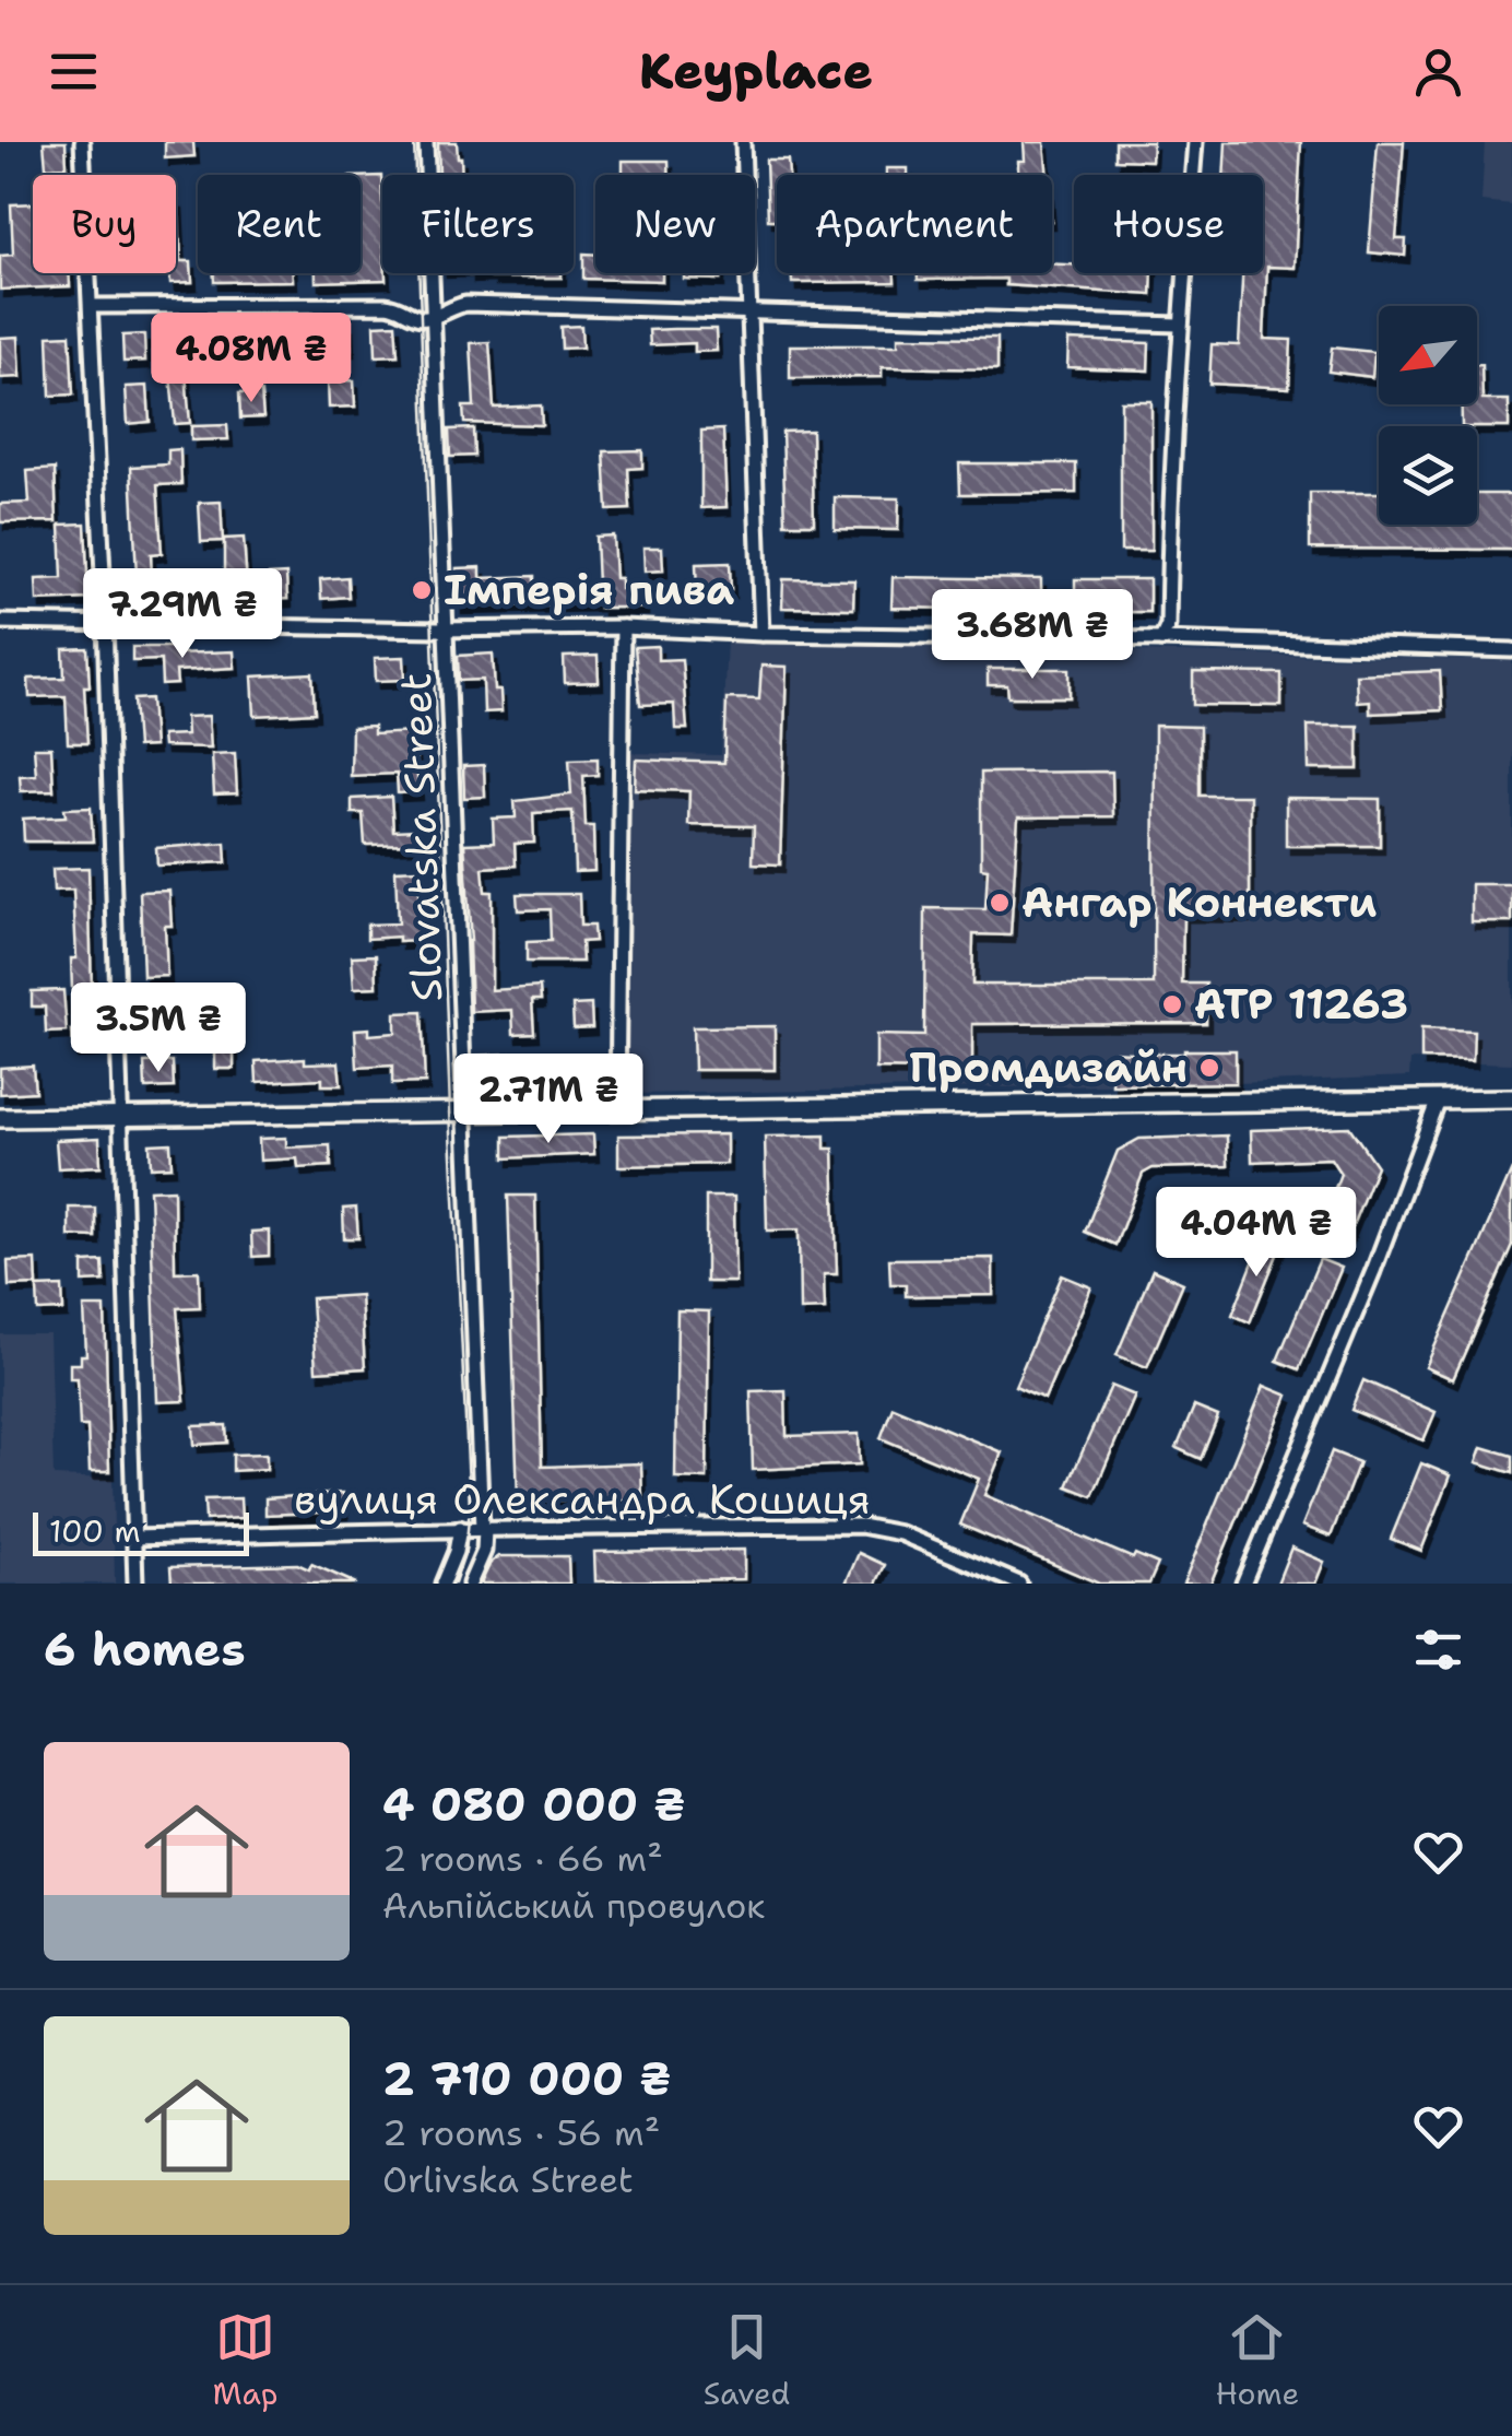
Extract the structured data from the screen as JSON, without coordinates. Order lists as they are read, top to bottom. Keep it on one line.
{"streets":{"street":["Slovatska Street","вулиця Олександра Кошиця"]},"crossings":[["Slovatska Street","вулиця Олександра Кошиця"]],"places":["Імперія пива","Ангар Коннекти","ATP 11263","Промдизайн"],"scale_bar":"100 m","north":"bottom left","page":{"header":"Keyplace","chip":["Buy","Rent","Filters","New","Apartment","House"],"price":["4.08M ₴","7.29M ₴","3.68M ₴","3.5M ₴","2.71M ₴","4.04M ₴"],"scale":"100 m","heading":"6 homes","list":[{"name":"4 080 000 ₴","note":"2 rooms · 66 m² · Альпійський провулок"},{"name":"2 710 000 ₴","note":"2 rooms · 56 m² · Orlivska Street"}],"tabs":["Map","Saved","Home"]}}
